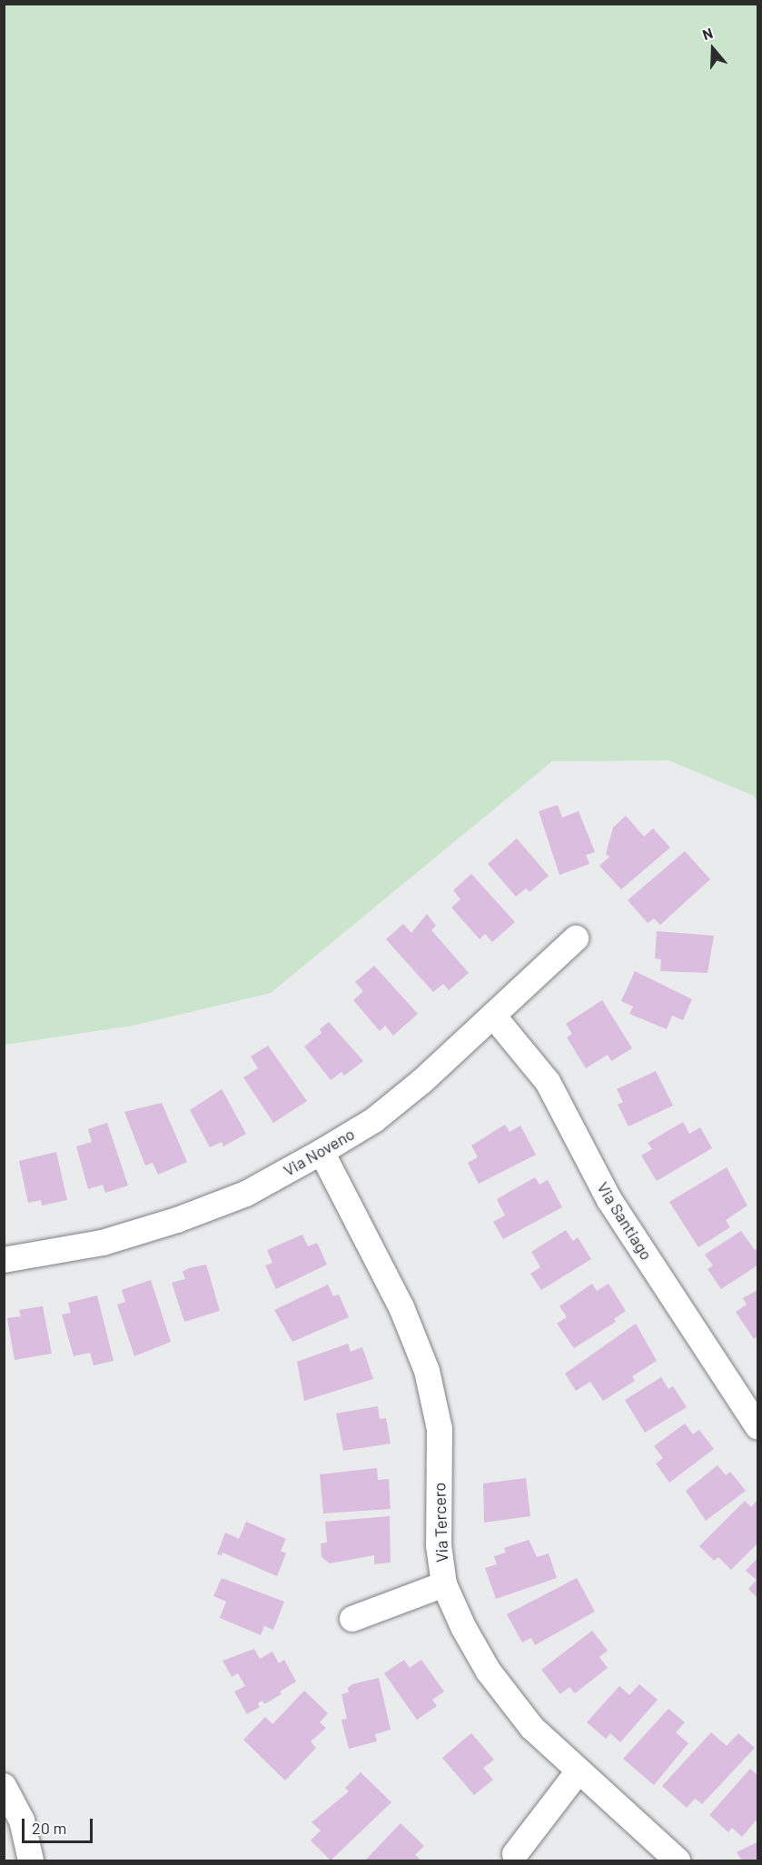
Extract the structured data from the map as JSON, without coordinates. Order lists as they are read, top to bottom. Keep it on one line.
{"streets":{"street":["Via Noveno","Via Santiago","Via Tercero"]},"crossings":[["Via Noveno","Via Santiago"],["Via Noveno","Via Tercero"]],"scale_bar":"20 m","north":"top"}
